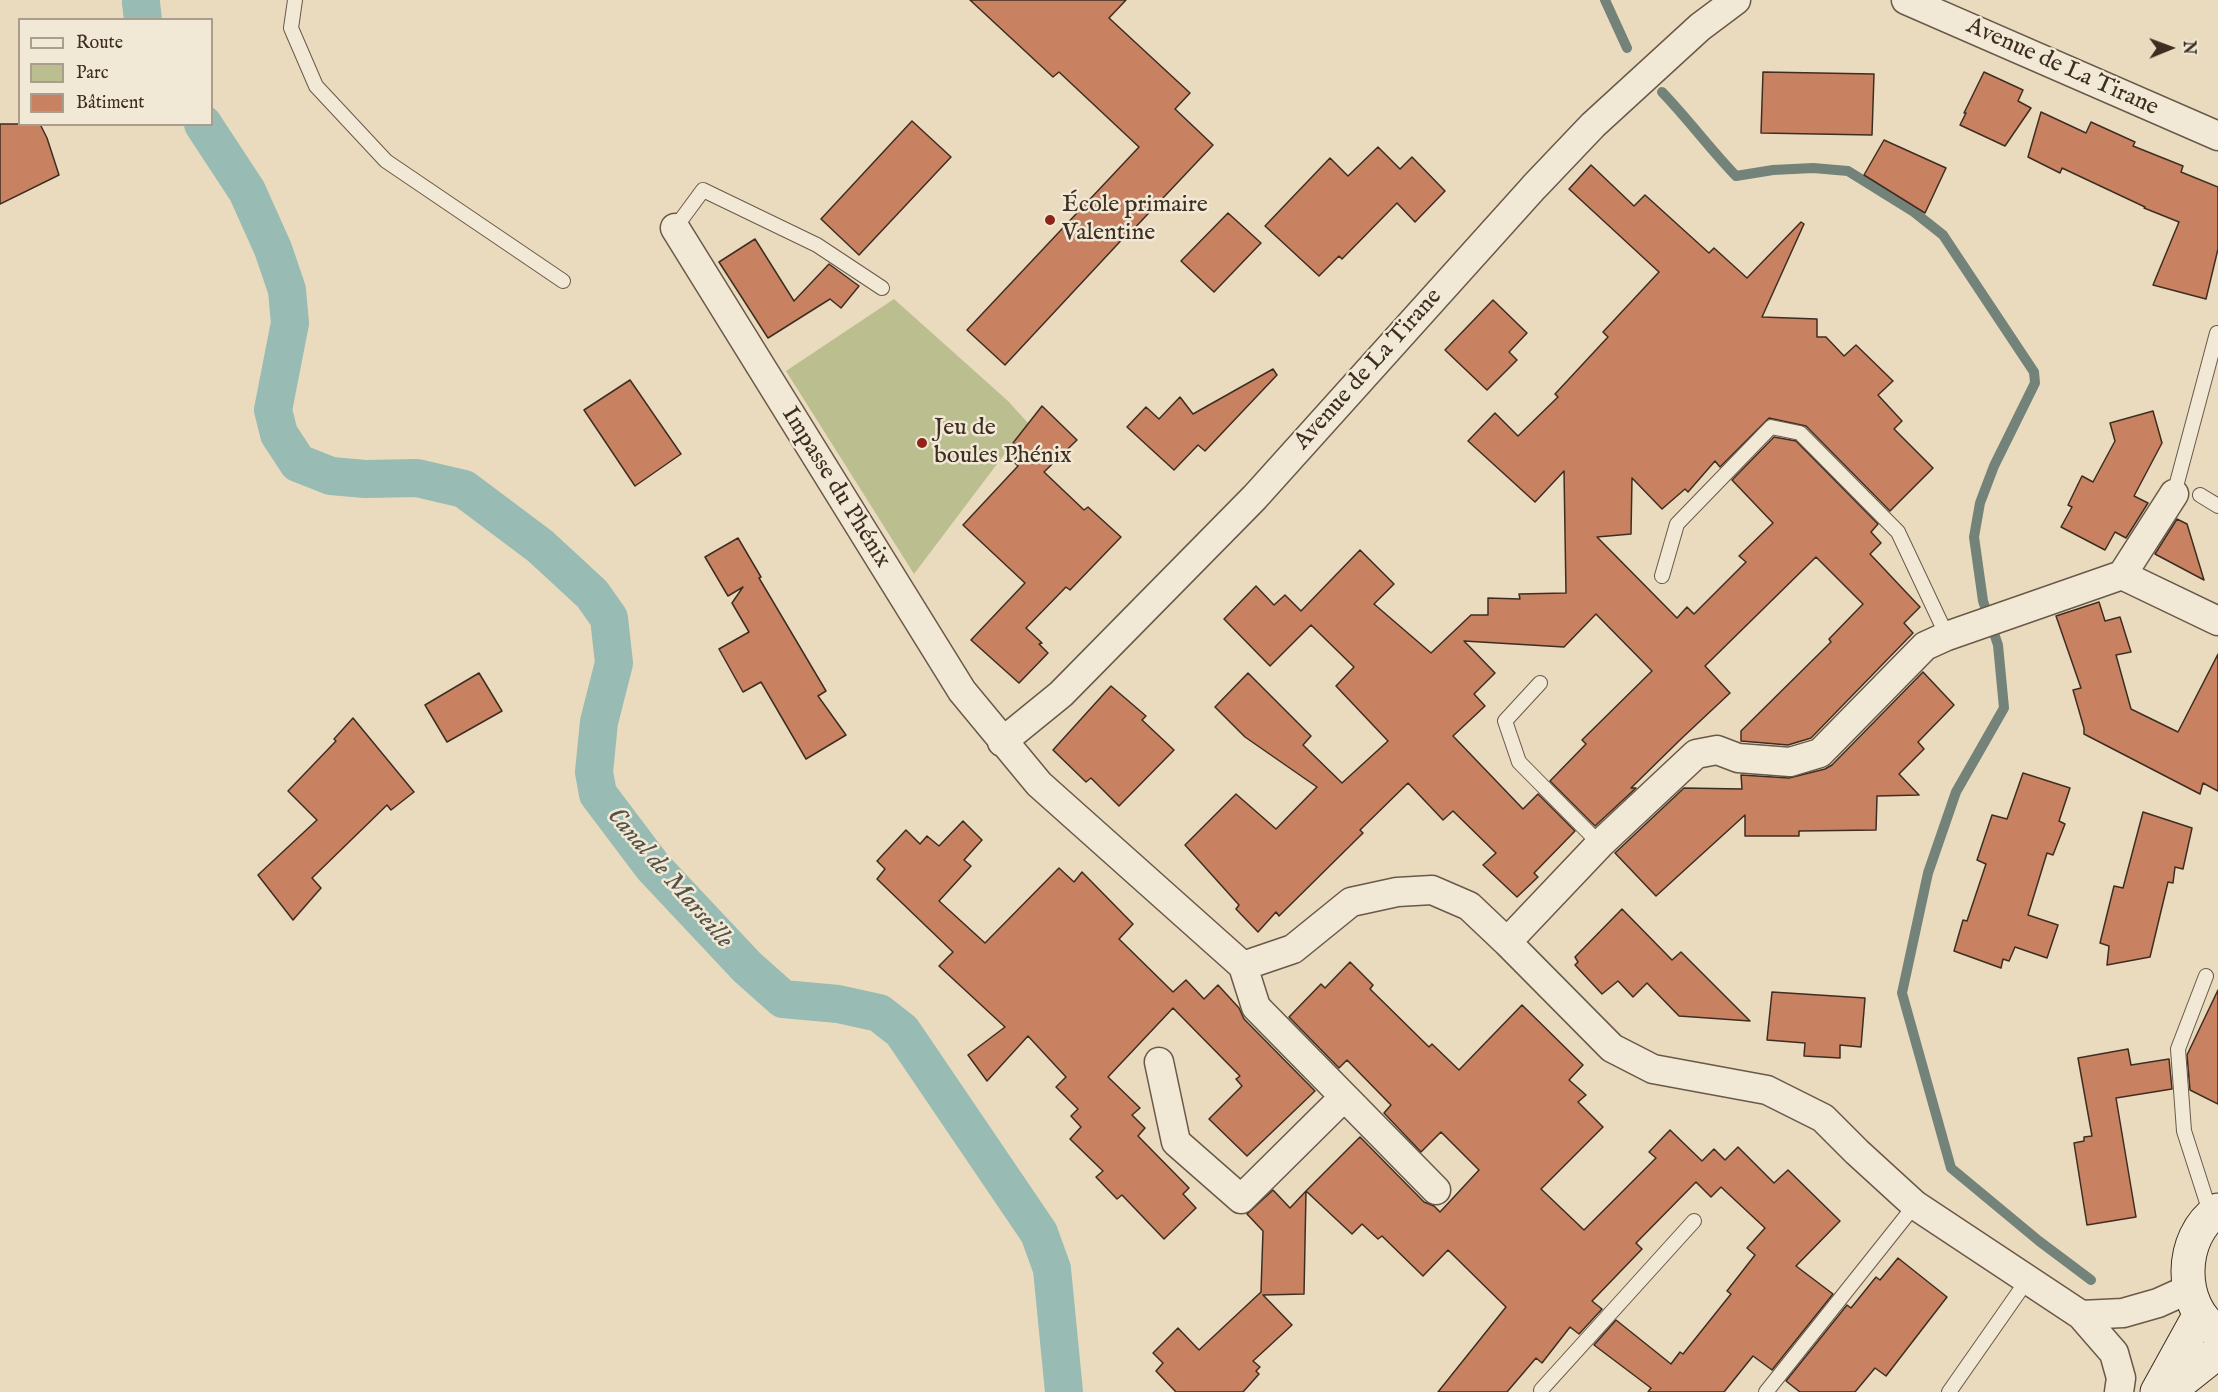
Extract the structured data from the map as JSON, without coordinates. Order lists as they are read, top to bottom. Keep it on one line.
{"streets":{"street":["Avenue de La Tirane","Impasse du Phénix"]},"crossings":[["Avenue de La Tirane","Impasse du Phénix"]],"water":["Canal de Marseille"],"places":["École primaire Valentine","Jeu de boules Phénix"],"legend":["Route","Parc","Bâtiment"],"north":"right"}
